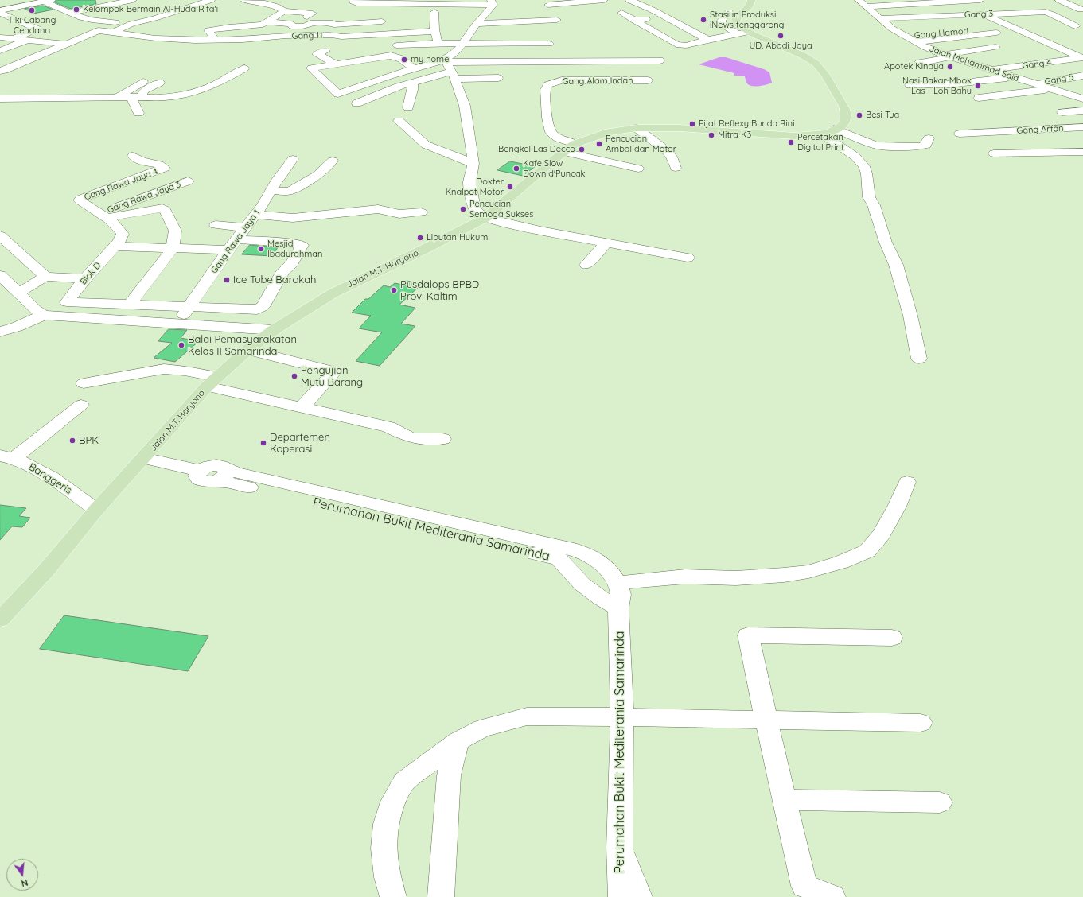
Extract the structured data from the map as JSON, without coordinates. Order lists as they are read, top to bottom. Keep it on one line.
{"streets":{"main road":["Jalan M.T. Haryono"],"street":["Gang 3","Gang Hamori","Gang 11","Jalan Mohammad Said","Gang 4","Gang 5","Gang Alam Indah","Gang Arfan","Gang Rawa Jaya 4","Gang Rawa Jaya 3","Gang Rawa Jaya 1","Blok D","Banggeris","Perumahan Bukit Mediterania Samarinda"]},"crossings":[["Gang 3","Jalan Mohammad Said"],["Gang Hamori","Jalan Mohammad Said"],["Jalan Mohammad Said","Gang 4"],["Jalan Mohammad Said","Gang 5"],["Gang Alam Indah","Jalan M.T. Haryono"],["Gang Rawa Jaya 4","Gang Rawa Jaya 3"],["Gang Rawa Jaya 4","Blok D"],["Gang Rawa Jaya 3","Blok D"],["Jalan M.T. Haryono","Banggeris"],["Jalan M.T. Haryono","Perumahan Bukit Mediterania Samarinda"]],"places":["Kelompok Bermain Al-Huda Rifa'i","Tiki Cabang Cendana","Stasiun Produksi iNews tenggarong","UD. Abadi Jaya","my home","Apotek Kinaya","Nasi Bakar Mbok Las - Loh Bahu","Besi Tua","Pijat Reflexy Bunda Rini","Mitra K3","Percetakan Digital Print","Pencucian Ambal dan Motor","Bengkel Las Decco","Kafe Slow Down d'Puncak","Dokter Knalpot Motor","Pencucian Semoga Sukses","Liputan Hukum","Mesjid Ibadurahman","Ice Tube Barokah","Pusdalops BPBD Prov. Kaltim","Balai Pemasyarakatan Kelas II Samarinda","Pengujian Mutu Barang","BPK","Departemen Koperasi"],"north":"bottom"}
